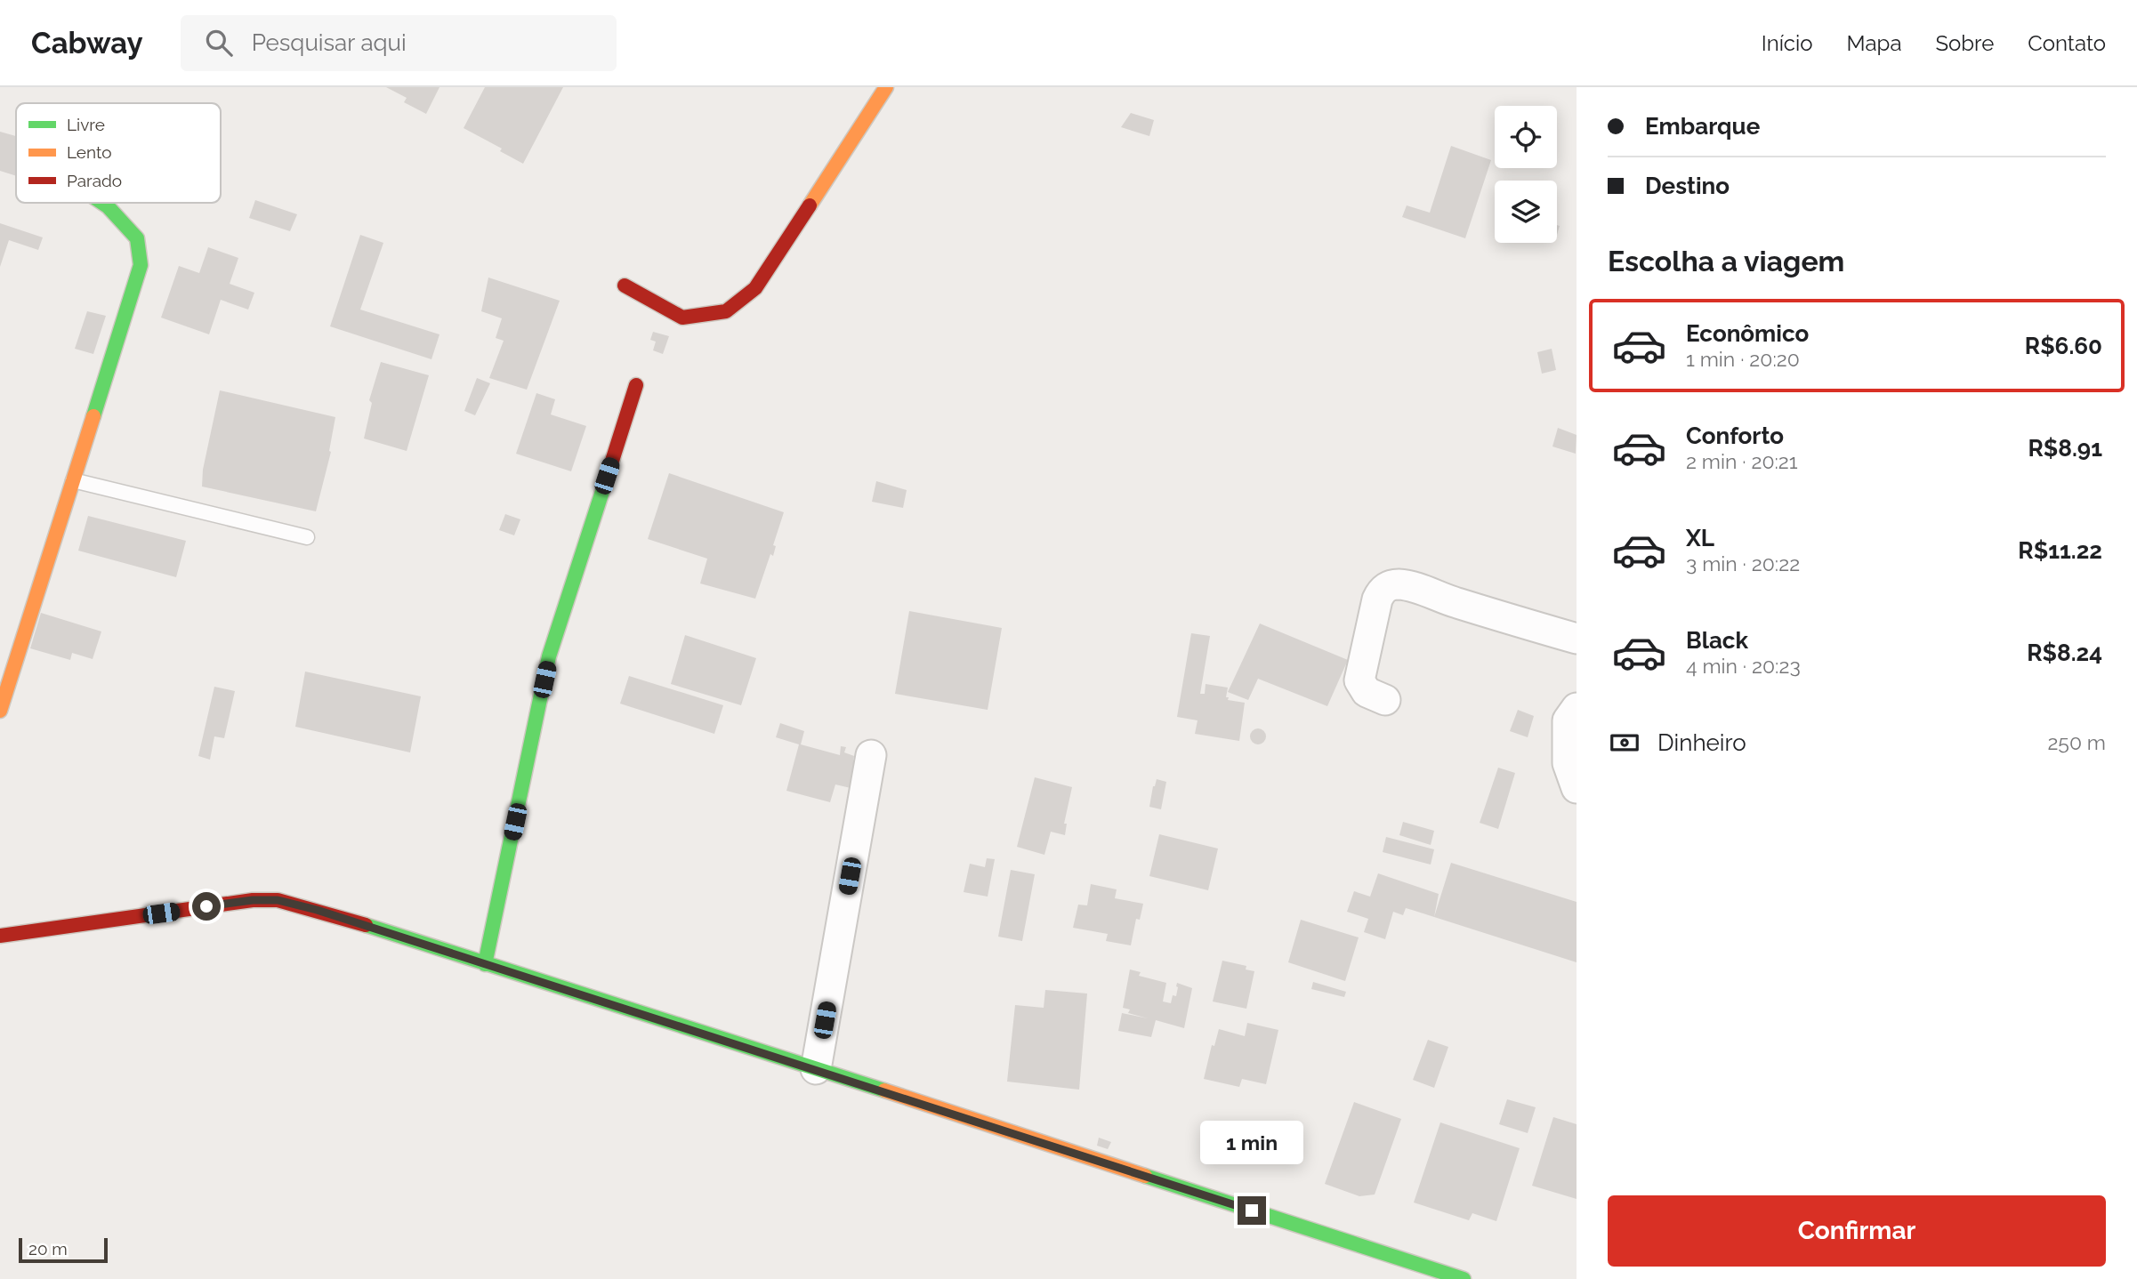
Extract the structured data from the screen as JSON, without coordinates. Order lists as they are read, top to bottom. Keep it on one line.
{"legend":["Livre","Lento","Parado"],"scale_bar":"20 m","page":{"header":"Cabway","search":"Pesquisar aqui","nav":["Início","Mapa","Sobre","Contato"],"banner":["Embarque","Destino"],"heading":"Escolha a viagem","list":[{"name":"Econômico","note":"1 min · 20:20","value":"R$6.60"},{"name":"Conforto","note":"2 min · 20:21","value":"R$8.91"},{"name":"XL","note":"3 min · 20:22","value":"R$11.22"},{"name":"Black","note":"4 min · 20:23","value":"R$8.24"}],"pay":["Dinheiro","250 m"],"bubble":"1 min","buttons":"Confirmar","scale":"20 m"}}
